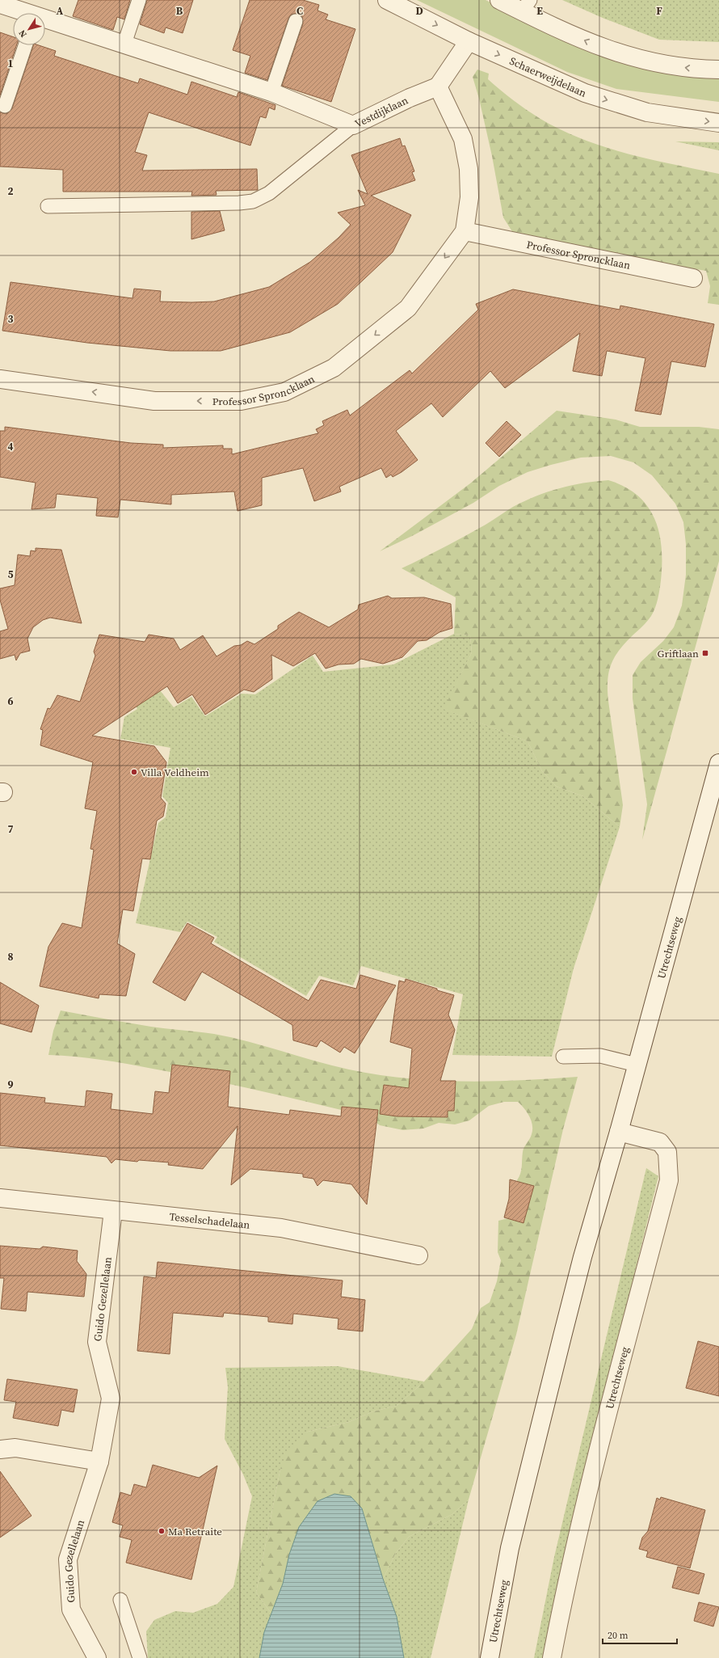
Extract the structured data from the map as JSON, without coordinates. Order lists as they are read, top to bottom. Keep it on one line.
{"streets":{"street":["Schaerweijdelaan","Vestdijklaan","Professor Sproncklaan","Utrechtseweg","Tesselschadelaan","Guido Gezellelaan"]},"crossings":[["Vestdijklaan","Professor Sproncklaan"],["Tesselschadelaan","Guido Gezellelaan"]],"one_way":["Professor Sproncklaan"],"places":{"transit":["Griftlaan"],"other":["Villa Veldheim","Ma Retraite"]},"scale_bar":"20 m","north":"bottom left","grid":{"columns":["A","B","C","D","E","F"],"rows":["1","2","3","4","5","6","7","8","9"]}}
